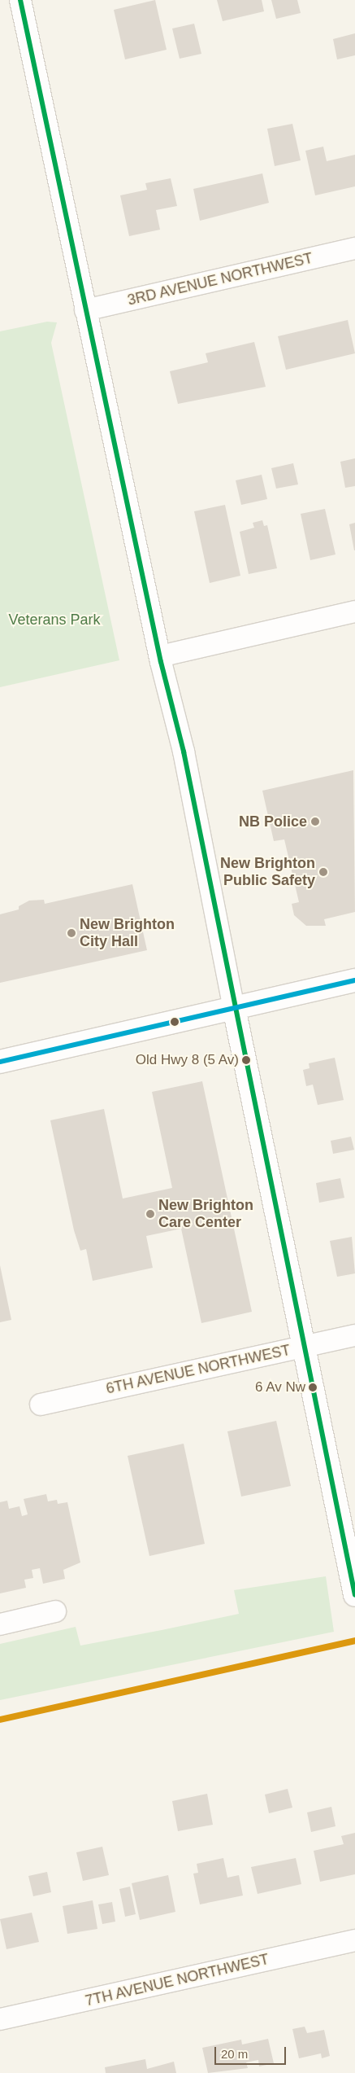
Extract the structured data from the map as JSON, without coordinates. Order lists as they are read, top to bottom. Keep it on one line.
{"streets":{"street":["3RD AVENUE NORTHWEST","6TH AVENUE NORTHWEST","7TH AVENUE NORTHWEST"]},"parks":["Veterans Park"],"places":["NB Police","New Brighton Public Safety","New Brighton City Hall","Old Hwy 8 (5 Av)","New Brighton Care Center","6 Av Nw"],"scale_bar":"20 m"}
